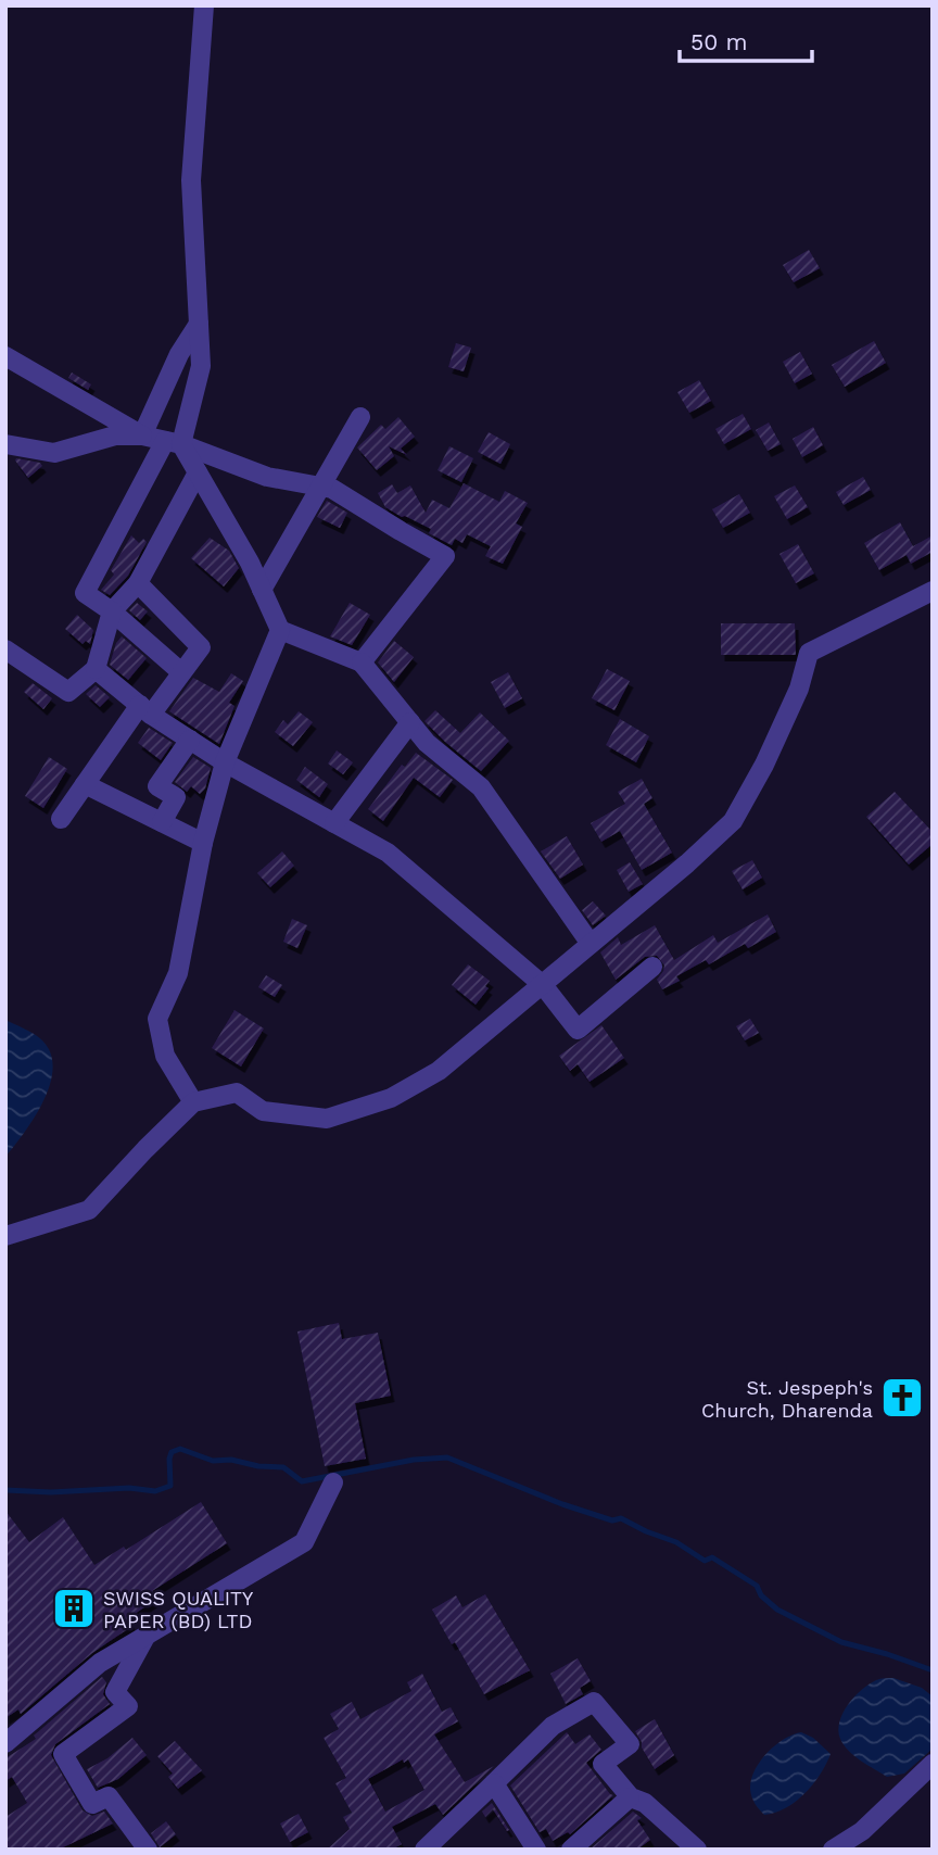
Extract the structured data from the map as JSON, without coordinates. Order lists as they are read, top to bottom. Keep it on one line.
{"places":{"church":["St. Jespeph's Church, Dharenda"],"building":["SWISS QUALITY PAPER (BD) LTD"]},"scale_bar":"50 m"}
